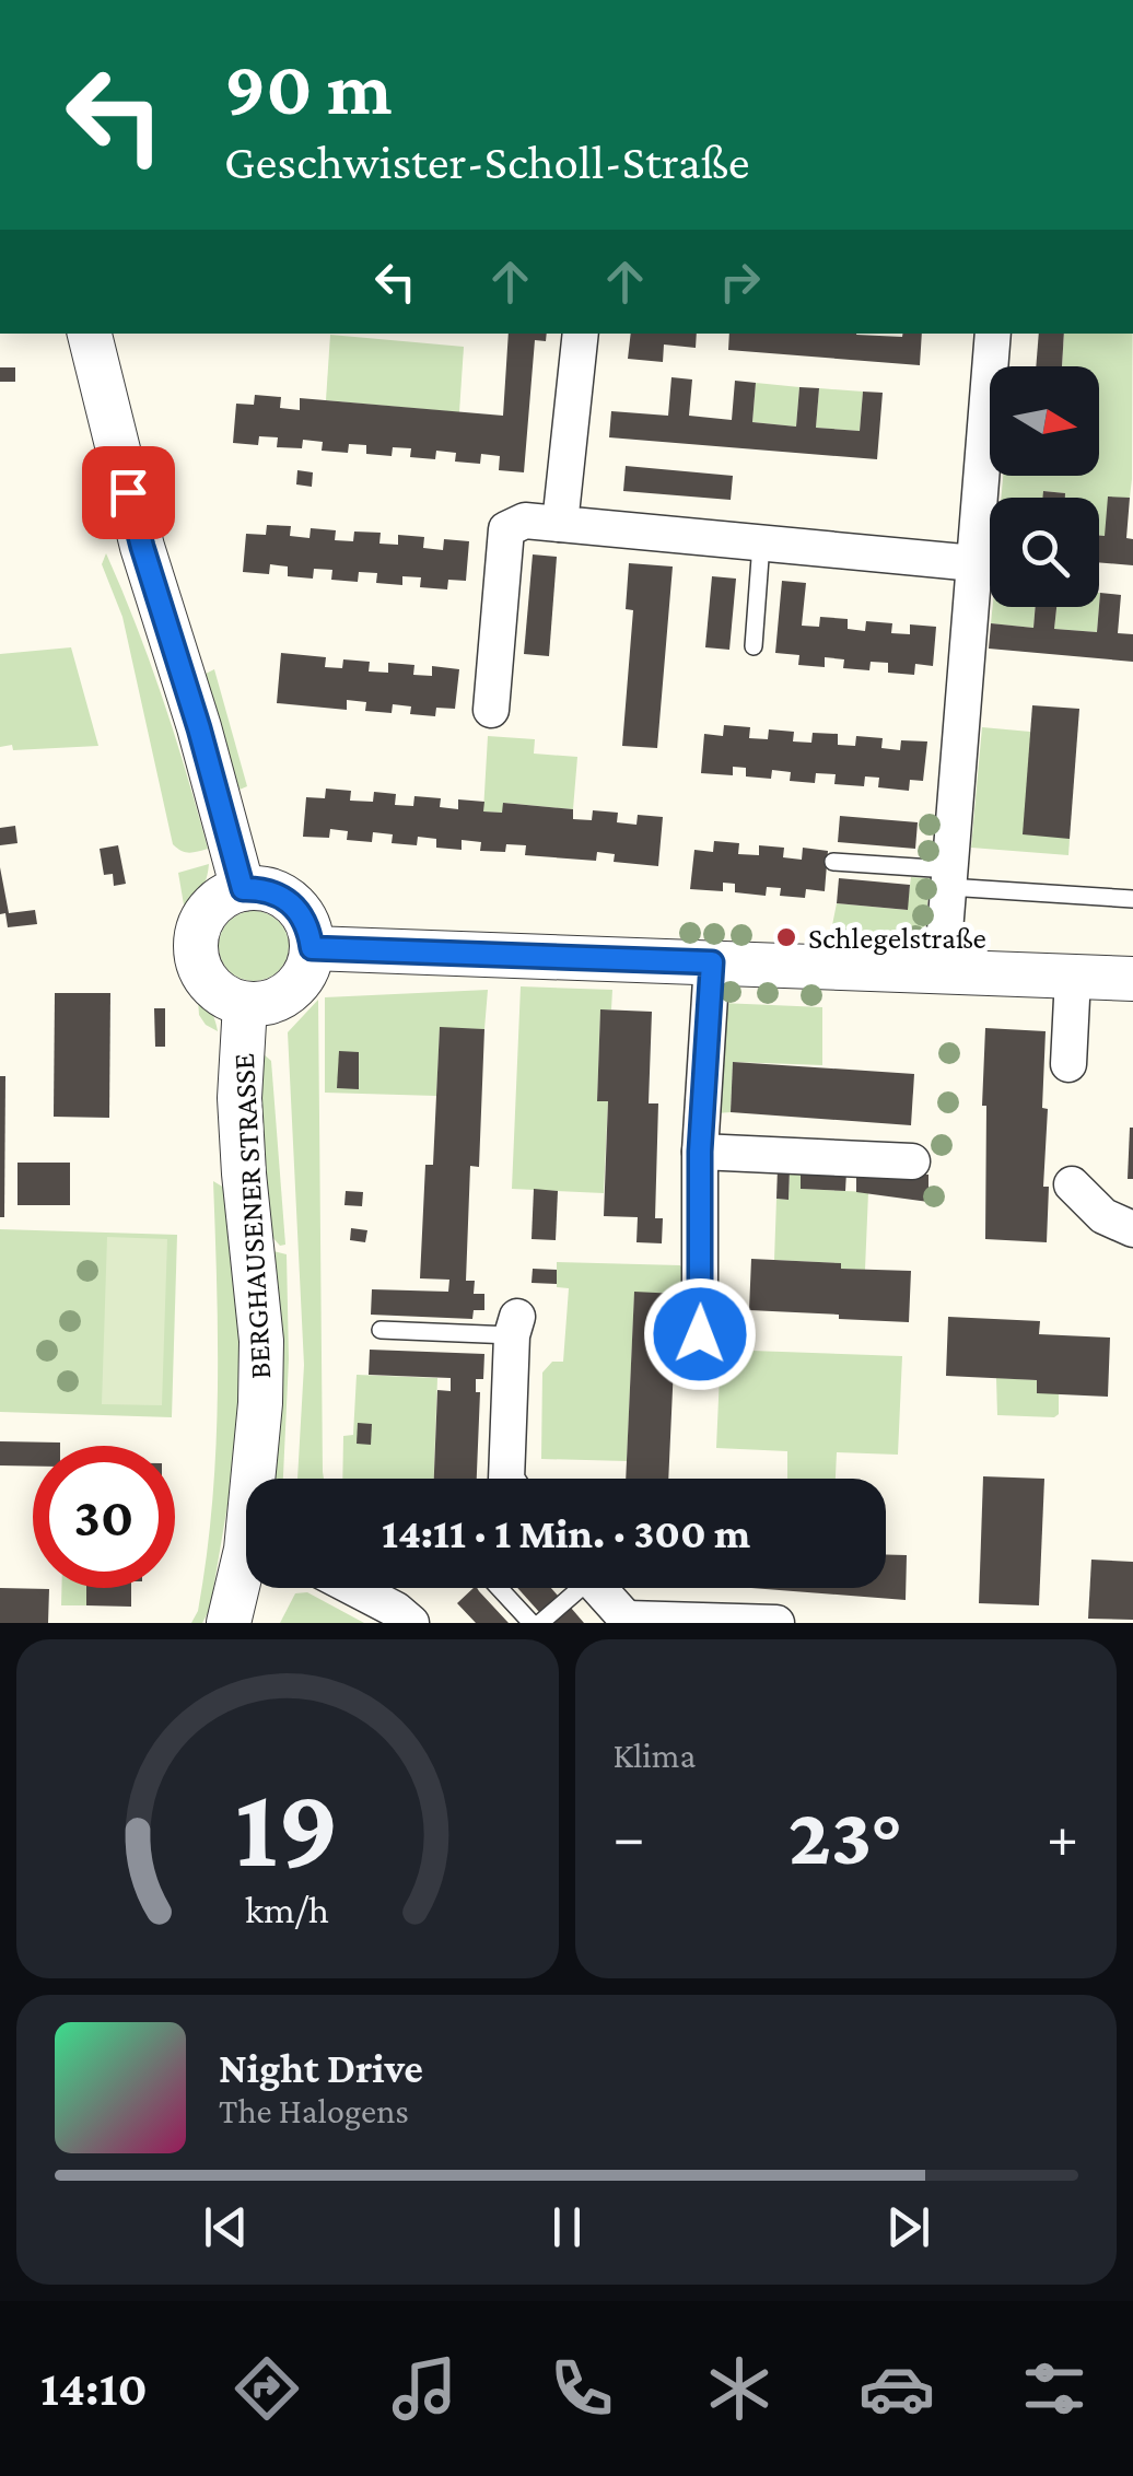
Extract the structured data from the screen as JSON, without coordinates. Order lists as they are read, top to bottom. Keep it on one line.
{"streets":{"street":["BERGHAUSENER STRASSE"]},"places":["Schlegelstraße"],"north":"right","page":{"turn":["90 m","Geschwister-Scholl-Straße"],"limit":"30","trip":"14:11 · 1 Min. · 300 m","tile":"Klima","heat":["−","23°","+"],"song":["Night Drive","The Halogens"],"tabs":"14:10","gauge":["19","km/h"]}}
